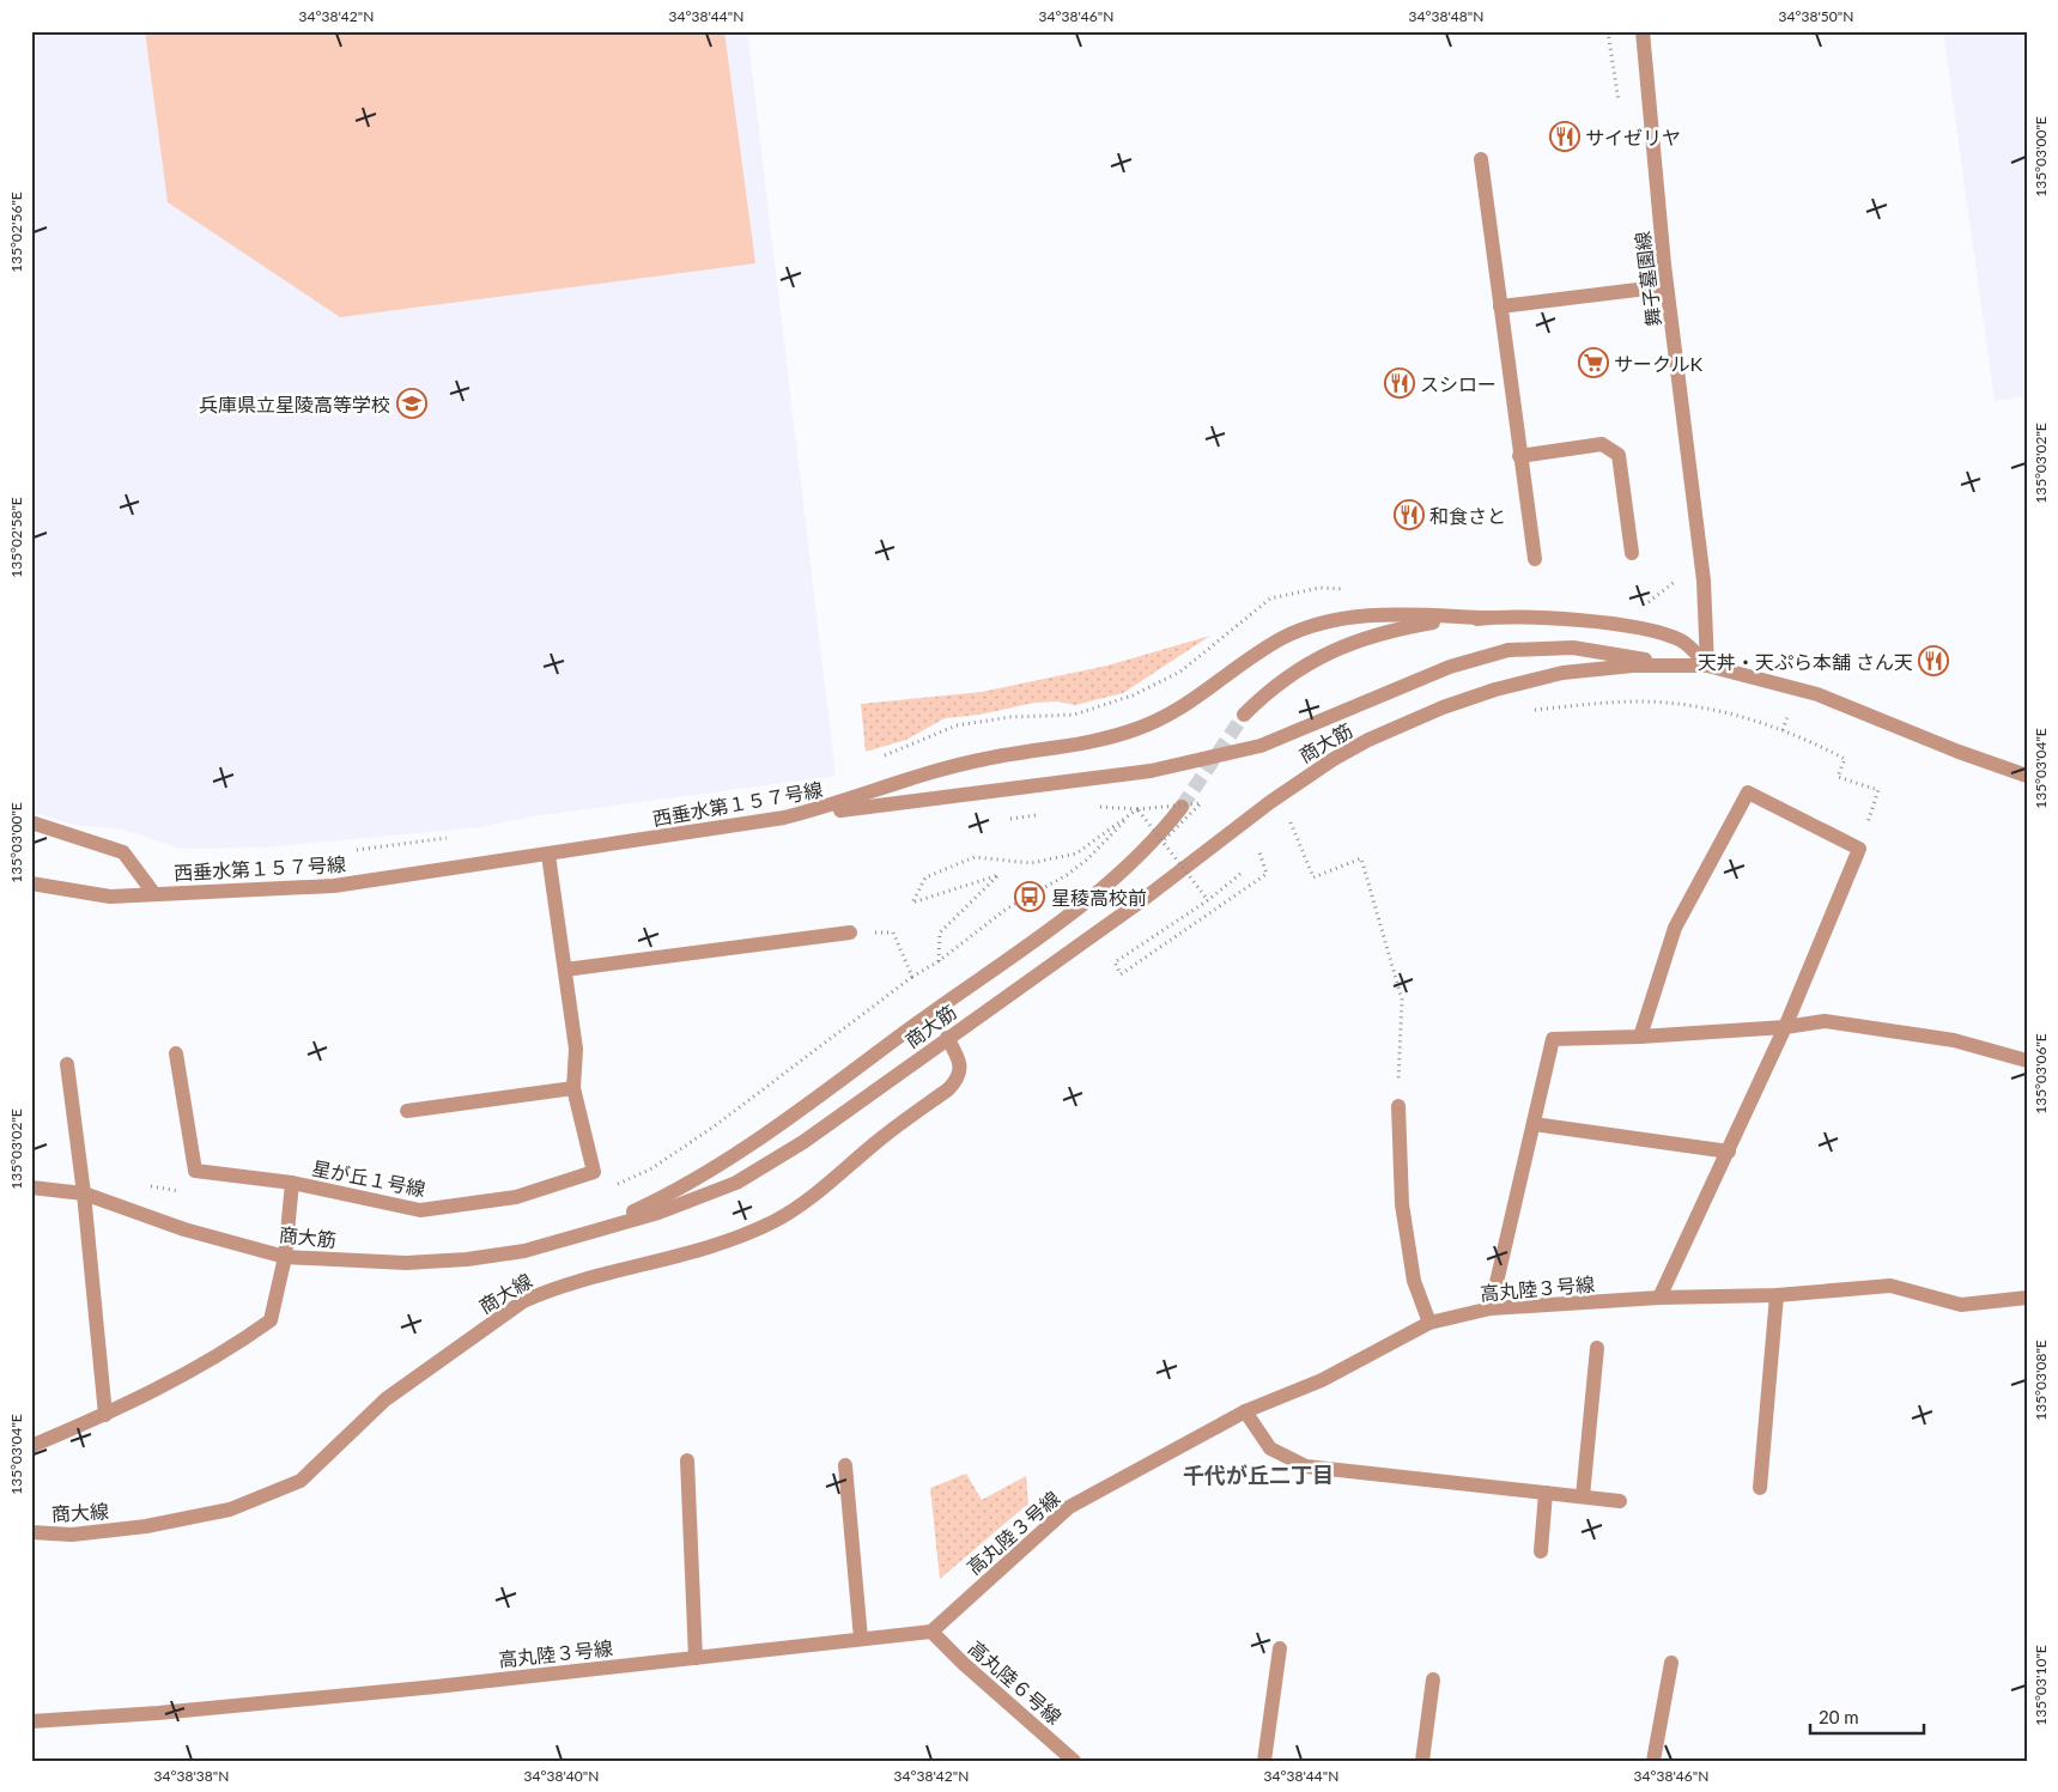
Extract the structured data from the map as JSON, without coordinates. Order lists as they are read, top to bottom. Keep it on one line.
{"streets":{"street":["舞子墓園線","商大筋","西垂水第１５７号線","星が丘１号線","高丸陸３号線","商大線","高丸陸６号線"]},"crossings":[["舞子墓園線","商大筋"],["商大筋","星が丘１号線"],["商大筋","商大線"],["西垂水第１５７号線","星が丘１号線"],["高丸陸３号線","高丸陸６号線"]],"districts":["千代が丘二丁目"],"places":{"restaurant":["サイゼリヤ","スシロー","和食さと","天丼・天ぷら本舗 さん天"],"supermarket":["サークルK"],"school or university":["兵庫県立星陵高等学校"],"bus stop":["星稜高校前"]},"scale_bar":"20 m","coordinates":["34°38'42\"N","34°38'44\"N","34°38'46\"N","34°38'48\"N","34°38'50\"N","135°03'00\"E","135°02'56\"E","135°03'02\"E","135°02'58\"E","135°03'04\"E","135°03'06\"E","135°03'08\"E","135°03'10\"E","34°38'38\"N","34°38'40\"N"]}
